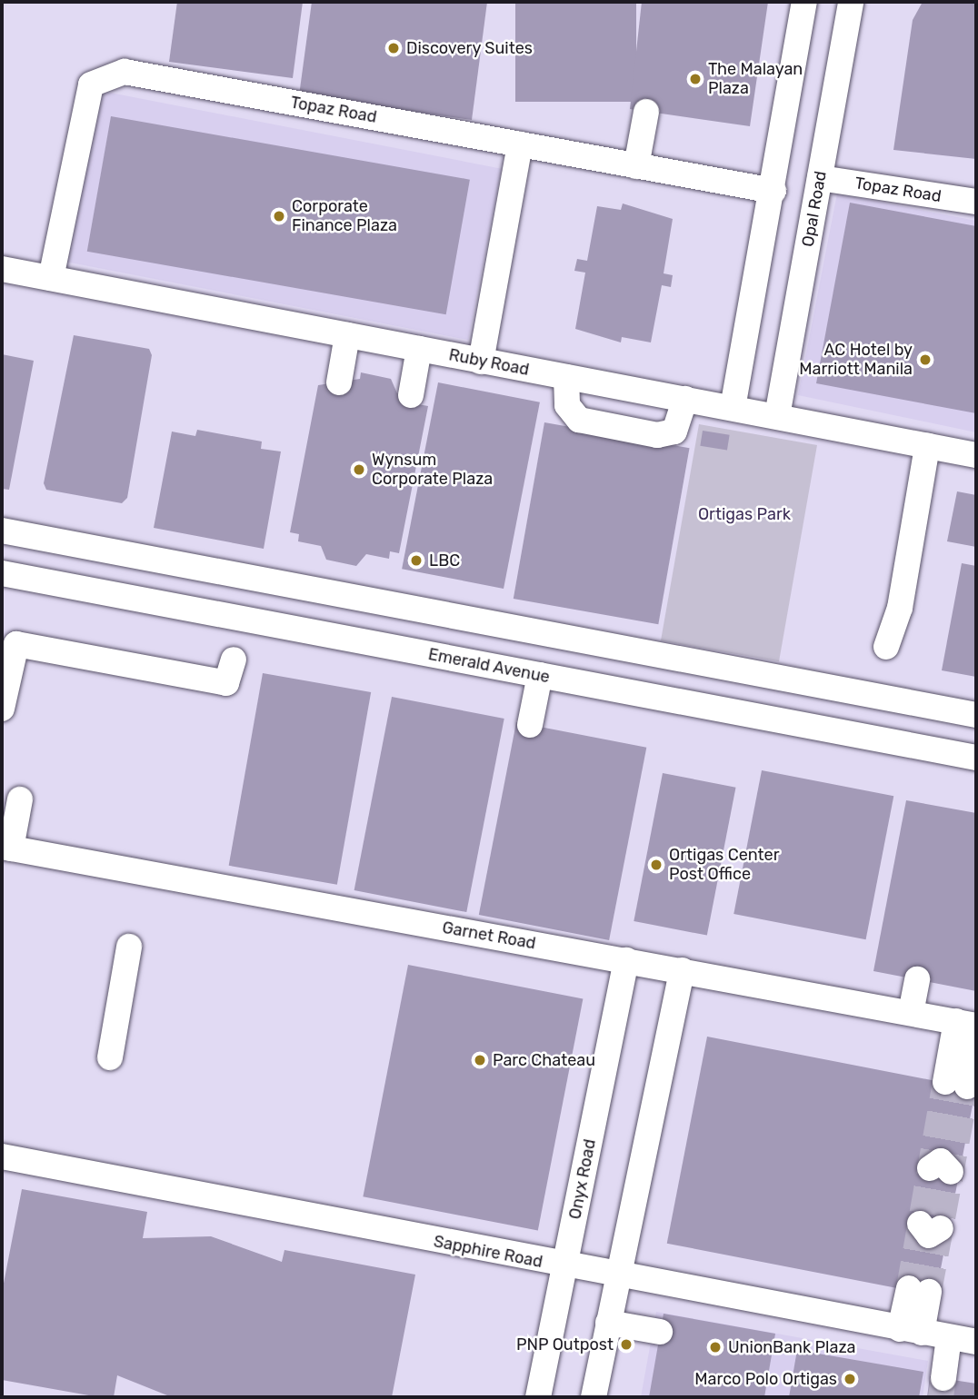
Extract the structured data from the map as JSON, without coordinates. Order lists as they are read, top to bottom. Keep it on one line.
{"streets":{"street":["Topaz Road","Opal Road","Ruby Road","Emerald Avenue","Garnet Road","Onyx Road","Sapphire Road"]},"crossings":[["Topaz Road","Opal Road"],["Topaz Road","Ruby Road"],["Opal Road","Ruby Road"],["Garnet Road","Onyx Road"],["Onyx Road","Sapphire Road"]],"parks":["Ortigas Park"],"places":["Discovery Suites","The Malayan Plaza","Corporate Finance Plaza","AC Hotel by Marriott Manila","Wynsum Corporate Plaza","LBC","Ortigas Center Post Office","Parc Chateau","PNP Outpost","UnionBank Plaza","Marco Polo Ortigas"]}
